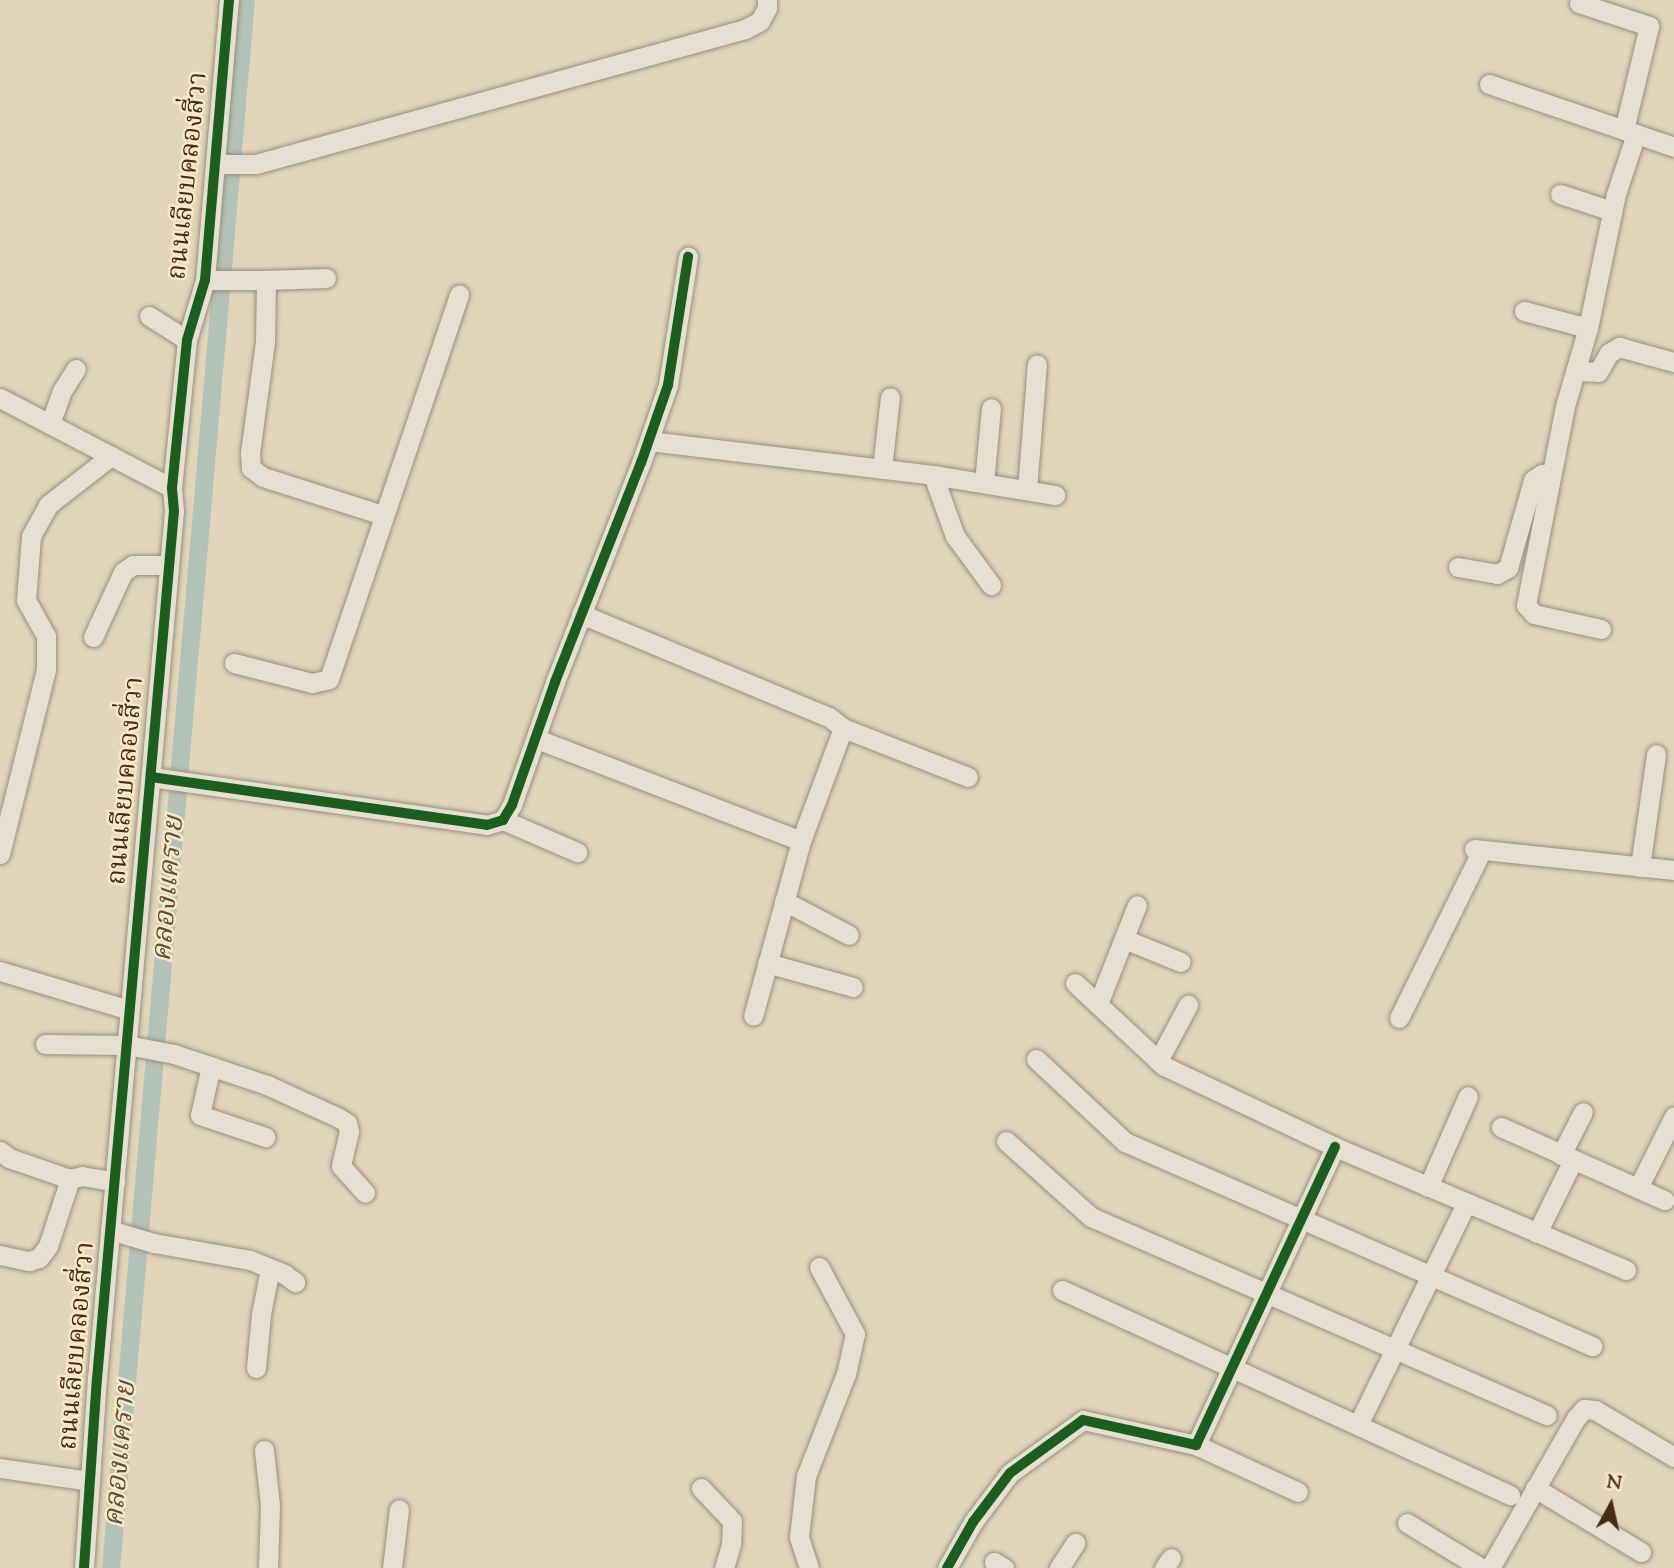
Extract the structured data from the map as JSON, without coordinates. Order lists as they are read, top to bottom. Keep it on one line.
{"streets":{"street":["ถนนเลียบคลองสี่วา"]},"water":["คลองเเคราย"],"north":"top"}
